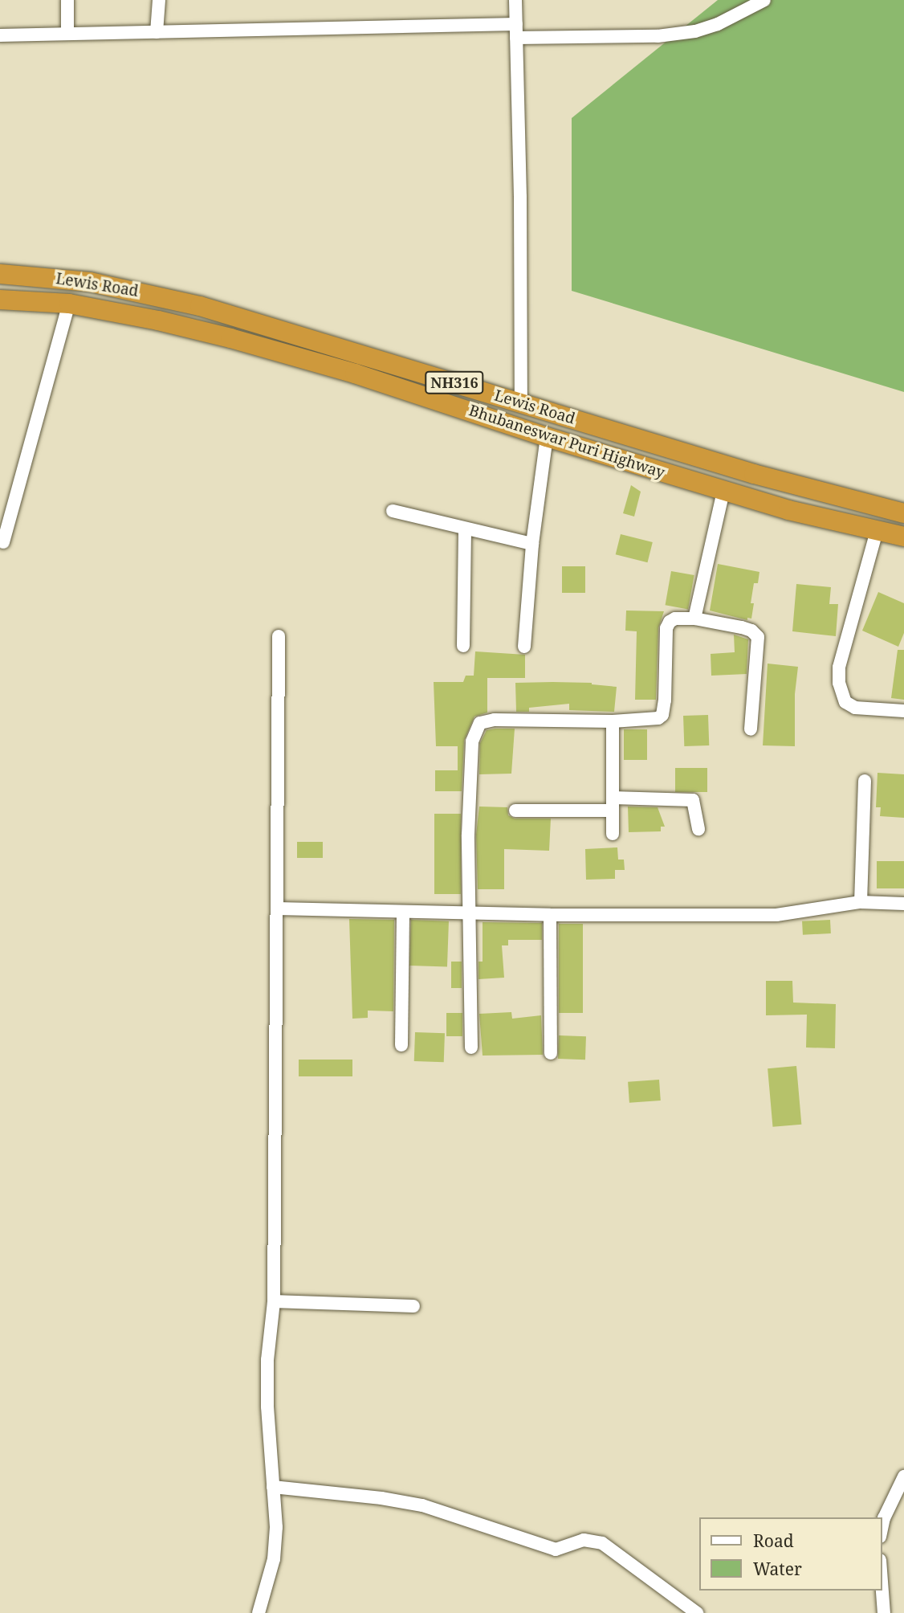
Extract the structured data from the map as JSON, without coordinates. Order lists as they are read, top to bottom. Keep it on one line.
{"streets":{"highway":["Lewis Road","NH316","Bhubaneswar Puri Highway"]},"legend":["Road","Water"]}
